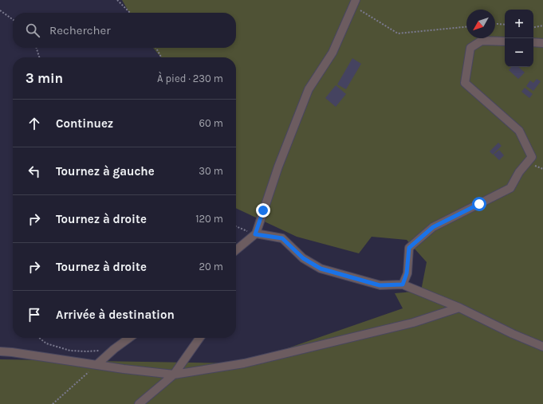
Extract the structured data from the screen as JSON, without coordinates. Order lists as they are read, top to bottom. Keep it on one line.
{"north":"bottom left","page":{"map_buttons":["+","−"],"search":"Rechercher","heading":["3 min","À pied · 230 m"],"list":[["Continuez","60 m"],["Tournez à gauche","30 m"],["Tournez à droite","120 m"],["Tournez à droite","20 m"],"Arrivée à destination"]}}
